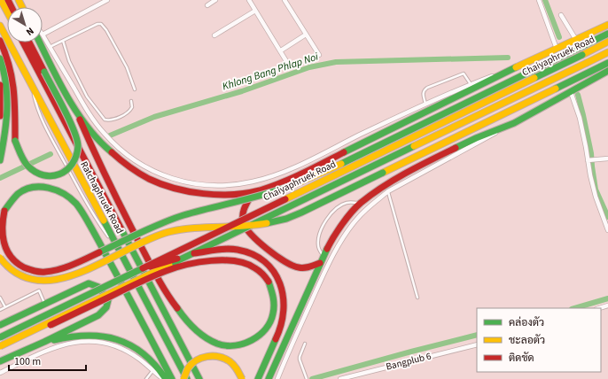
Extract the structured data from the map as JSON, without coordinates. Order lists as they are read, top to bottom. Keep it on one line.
{"streets":{"main road":["Chaiyaphruek Road","Ratchaphruek Road"],"street":["Bangplub 6"]},"water":["Khlong Bang Phlap Noi"],"legend":["คล่องตัว","ชะลอตัว","ติดขัด"],"scale_bar":"100 m","north":"bottom right"}
